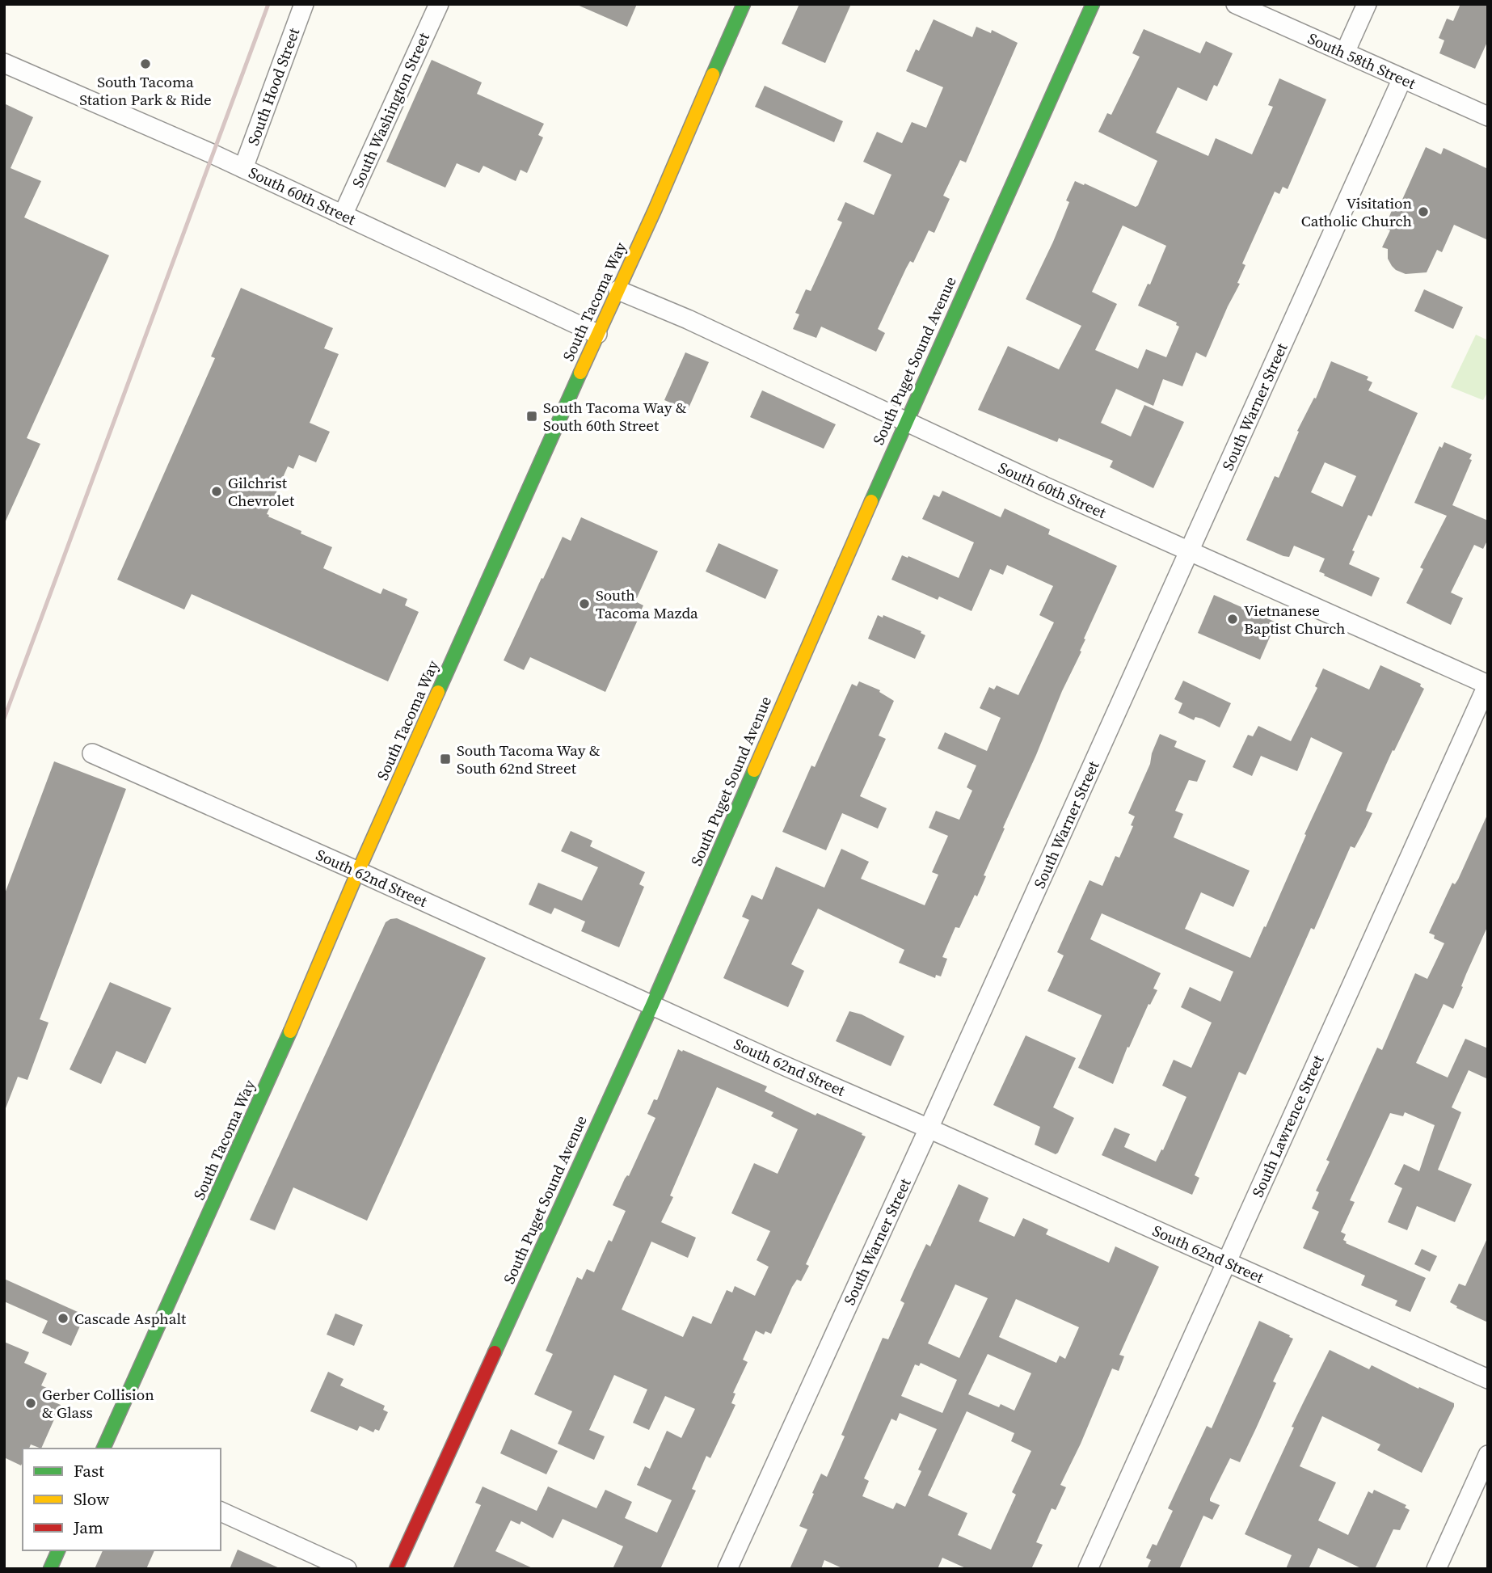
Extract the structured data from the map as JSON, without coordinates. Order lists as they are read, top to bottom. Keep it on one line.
{"streets":{"street":["South 58th Street","South Hood Street","South Washington Street","South 60th Street","South Tacoma Way","South Puget Sound Avenue","South Warner Street","South 62nd Street","South Lawrence Street"]},"crossings":[["South 58th Street","South Warner Street"],["South Hood Street","South 60th Street"],["South Washington Street","South 60th Street"],["South 60th Street","South Tacoma Way"],["South 60th Street","South Puget Sound Avenue"],["South 60th Street","South Warner Street"],["South 60th Street","South Lawrence Street"],["South Tacoma Way","South 62nd Street"],["South Puget Sound Avenue","South 62nd Street"],["South Warner Street","South 62nd Street"],["South 62nd Street","South Lawrence Street"]],"places":{"other":["South Tacoma Station Park & Ride","Visitation Catholic Church","Gilchrist Chevrolet","South Tacoma Mazda","Vietnanese Baptist Church","Cascade Asphalt","Gerber Collision & Glass"],"transit":["South Tacoma Way & South 60th Street","South Tacoma Way & South 62nd Street"]},"legend":["Fast","Slow","Jam"]}
